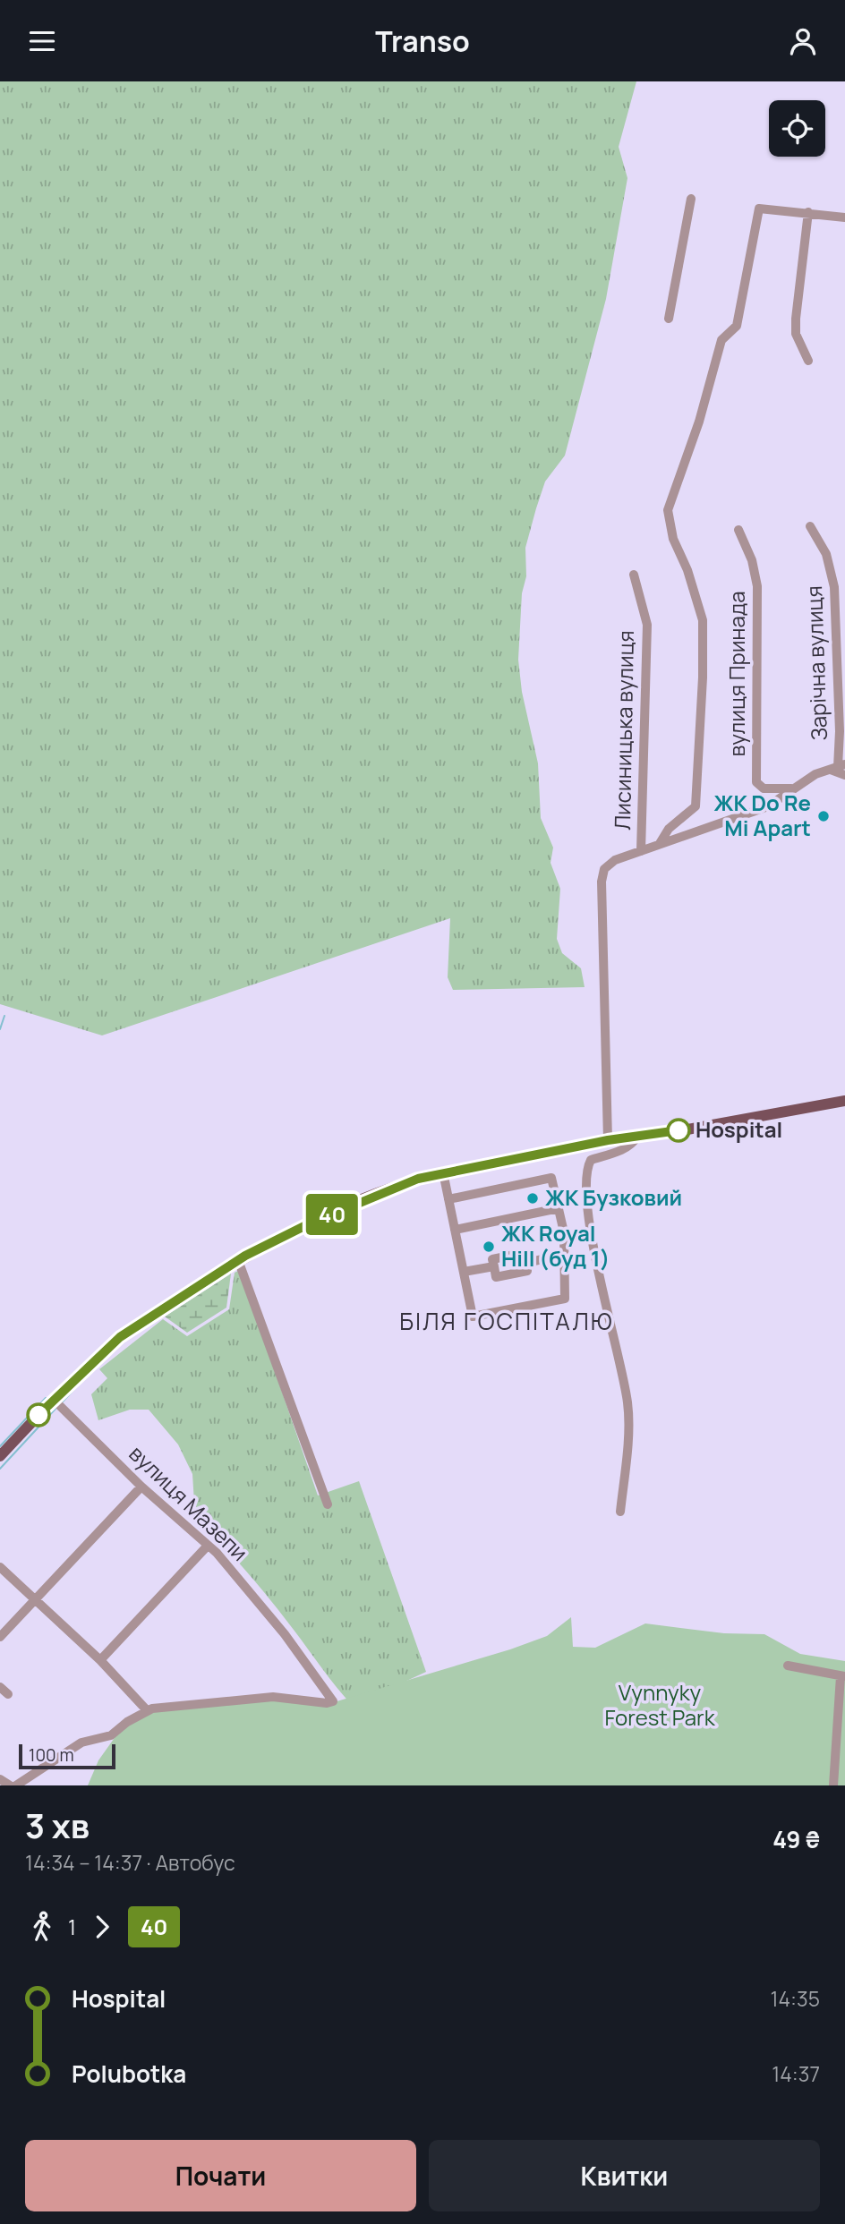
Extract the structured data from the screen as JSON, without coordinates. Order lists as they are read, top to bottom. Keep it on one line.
{"streets":{"street":["Зарічна вулиця","вулиця Принада","Лисиницька вулиця","вулиця Мазепи"]},"districts":["БІЛЯ ГОСПІТАЛЮ"],"parks":["Vynnyky Forest Park"],"places":["ЖК Do Re Mi Apart","Hospital","ЖК Бузковий","ЖК Royal Hill (буд 1)"],"lines":["bus line 40"],"scale_bar":"100 m","page":{"header":"Transo","on_map":"40","scale":"100 m","heading":["3 хв","14:34 – 14:37 · Автобус","49 ₴"],"legs":["1","40"],"list":[{"name":"Hospital","value":"14:35"},{"name":"Polubotka","value":"14:37"}],"buttons":["Почати","Квитки"]}}
